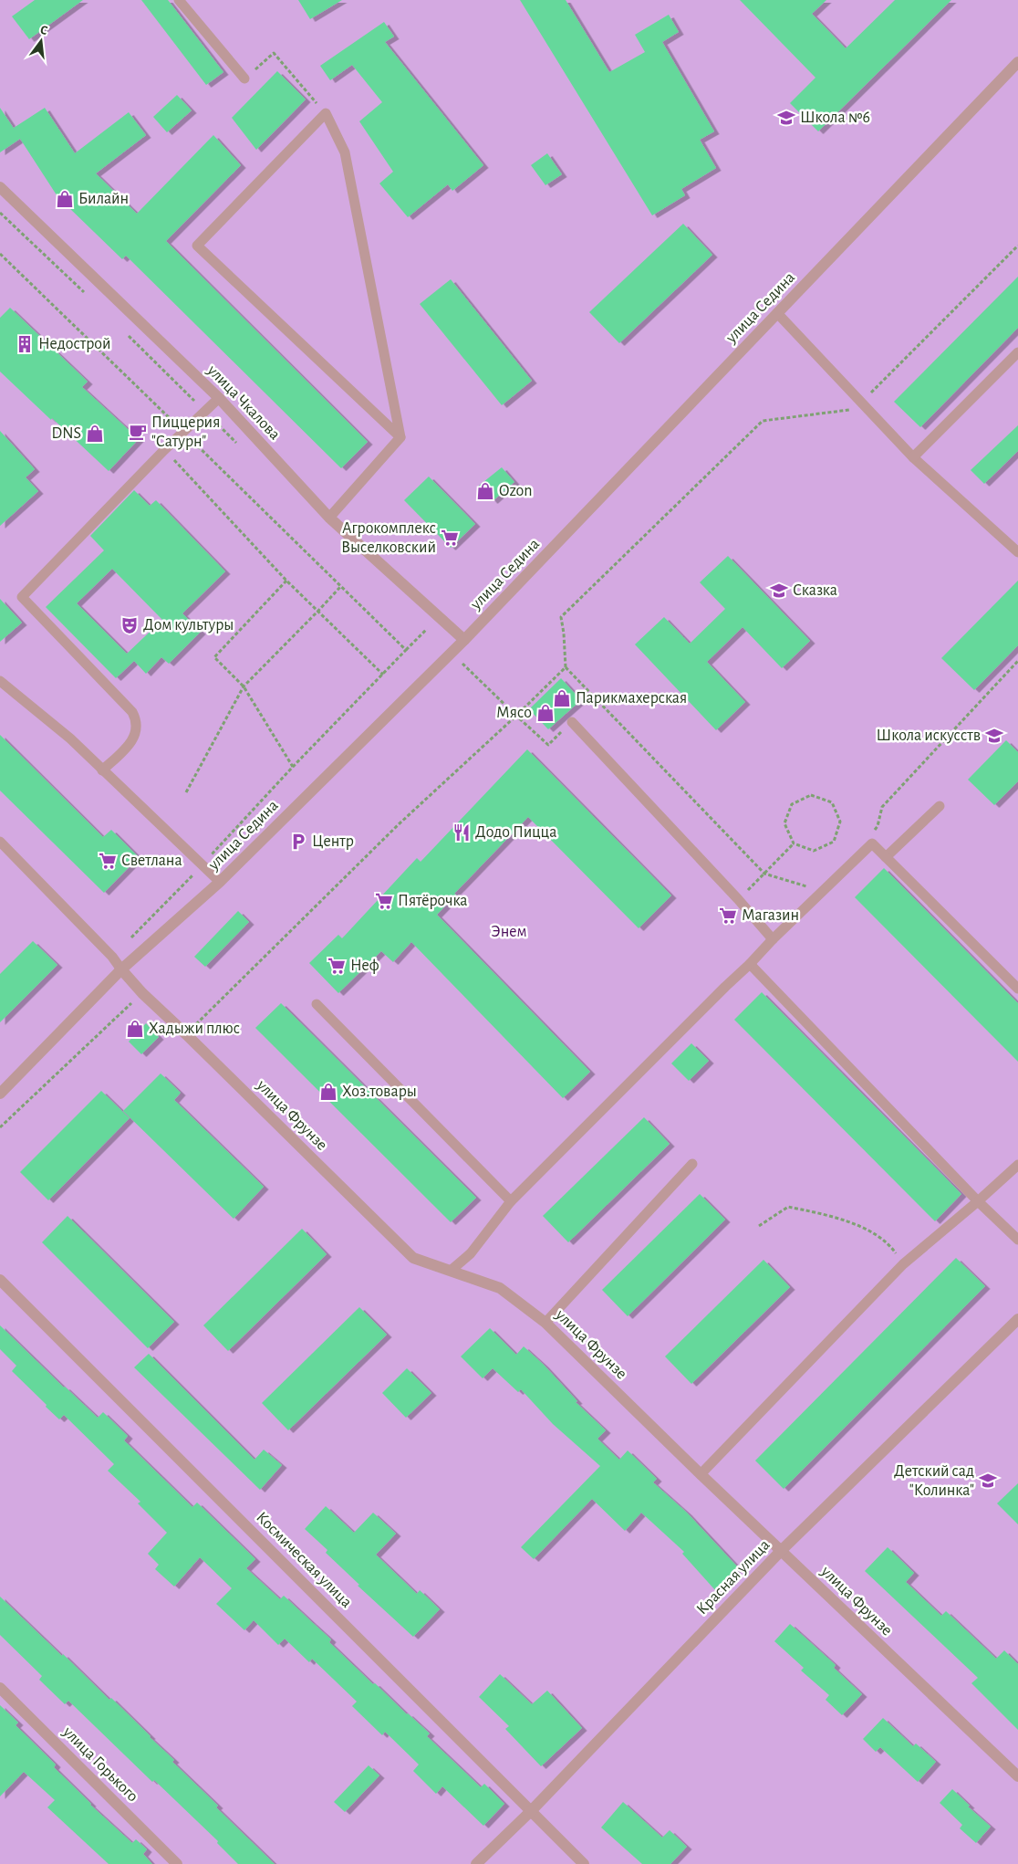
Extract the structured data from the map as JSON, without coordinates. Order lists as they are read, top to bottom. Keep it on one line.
{"streets":{"street":["улица Седина","улица Чкалова","улица Фрунзе","Космическая улица","Красная улица","улица Горького"]},"crossings":[["улица Седина","улица Чкалова"],["улица Седина","улица Фрунзе"],["улица Фрунзе","Красная улица"],["Космическая улица","Красная улица"]],"parks":["Энем"],"places":{"school or university":["Школа №6","Сказка","Школа искусств","Детский сад \"Колинка\""],"shop":["Билайн","DNS","Ozon","Парикмахерская","Мясо","Хадыжи плюс","Хоз.товары"],"building":["Недострой"],"cafe":["Пиццерия \"Сатурн\""],"supermarket":["Агрокомплекс Выселковский","Светлана","Пятёрочка","Магазин","Неф"],"theatre":["Дом культуры"],"restaurant":["Додо Пицца"],"parking":["Центр"]},"north":"top"}
